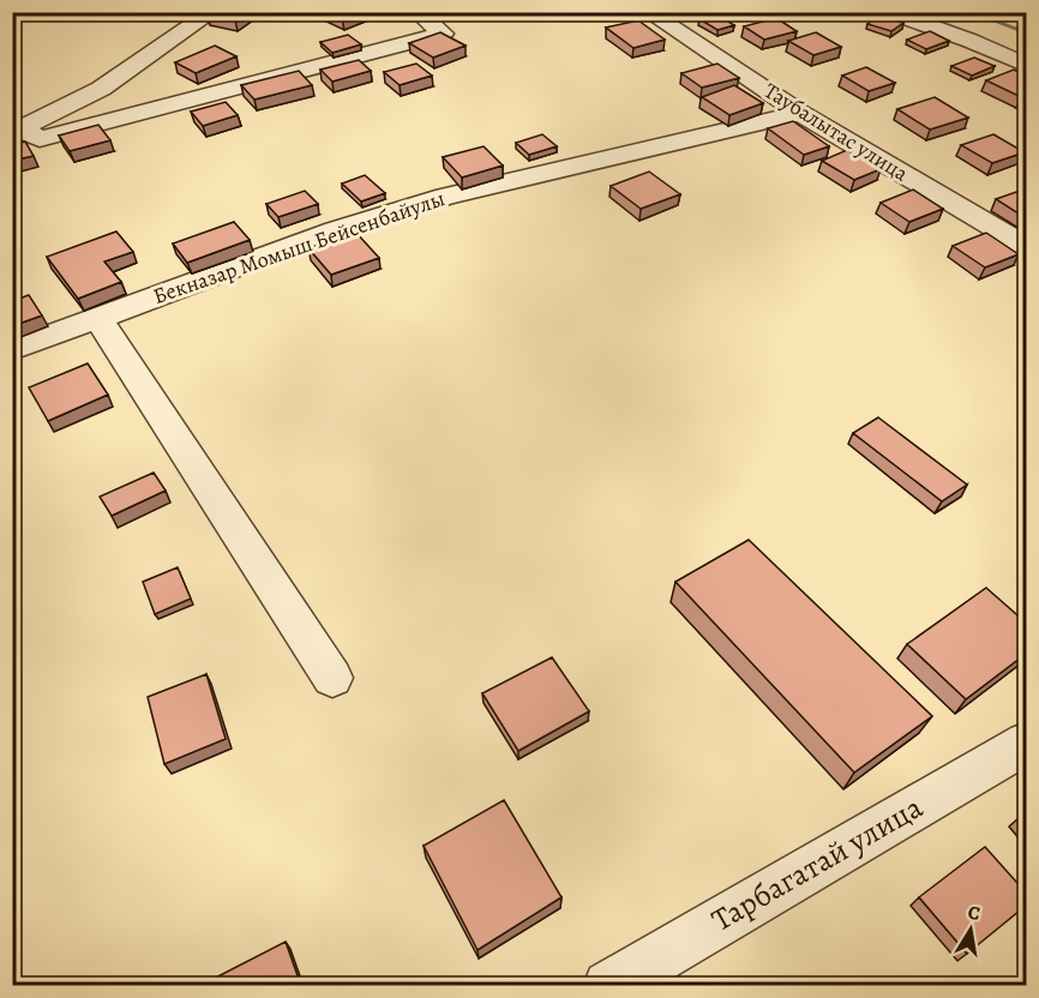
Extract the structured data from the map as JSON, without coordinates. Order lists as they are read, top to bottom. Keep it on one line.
{"streets":{"street":["Таубалытас улица","Бекназар Момыш Бейсенбайулы","Тарбагатай улица"]},"crossings":[["Таубалытас улица","Бекназар Момыш Бейсенбайулы"]],"north":"top"}
